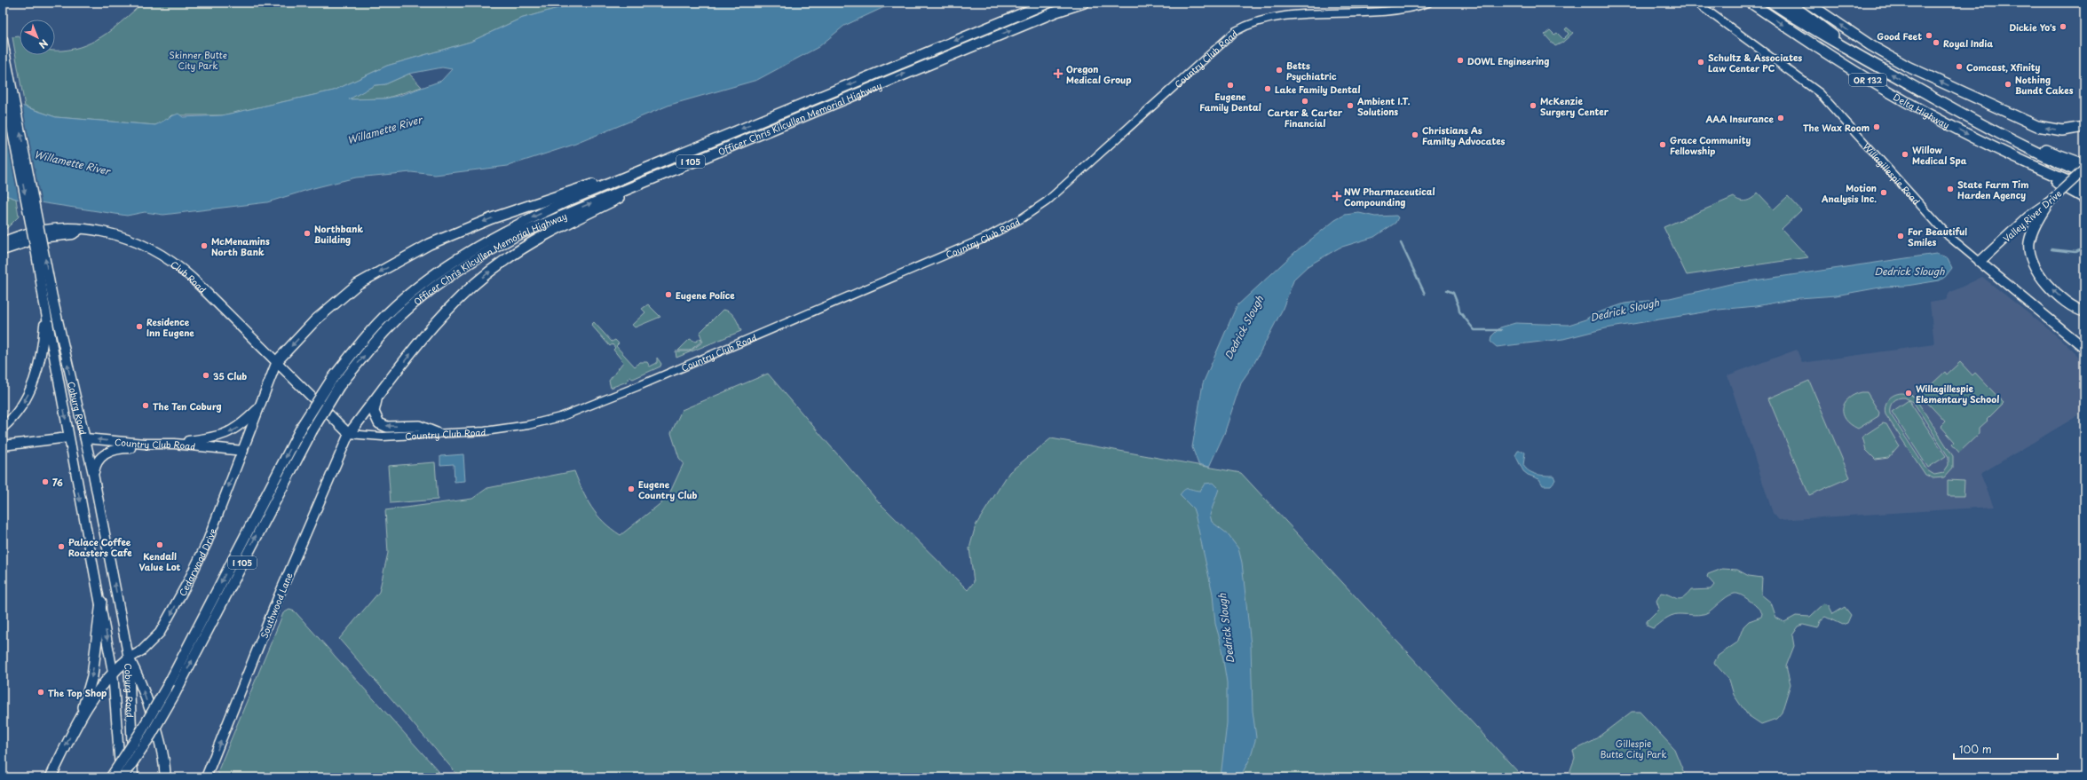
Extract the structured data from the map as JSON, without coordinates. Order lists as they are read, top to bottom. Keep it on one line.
{"streets":{"highway":["OR 132","Delta Highway","Officer Chris Kilcullen Memorial Highway","I 105"],"main road":["Country Club Road","Willagillespie Road","Valley River Drive","Club Road","Coburg Road","Cedarwood Drive","Southwood Lane"]},"crossings":[["Country Club Road","Coburg Road"],["Country Club Road","Cedarwood Drive"],["Country Club Road","Southwood Lane"],["Willagillespie Road","Valley River Drive"],["Coburg Road","Cedarwood Drive"]],"one_way":["Cedarwood Drive","Southwood Lane"],"water":["Willamette River","Dedrick Slough"],"parks":["Skinner Butte City Park","Gillespie Butte City Park"],"places":{"other":["Dickie Yo's","Good Feet","Royal India","DOWL Engineering","Schultz & Associates Law Center PC","Comcast, Xfinity","Betts Psychiatric","Nothing Bundt Cakes","Eugene Family Dental","Lake Family Dental","Carter & Carter Financial","Ambient I.T. Solutions","McKenzie Surgery Center","AAA Insurance","The Wax Room","Christians As Familty Advocates","Grace Community Fellowship","Willow Medical Spa","State Farm Tim Harden Agency","Motion Analysis Inc.","Northbank Building","For Beautiful Smiles","McMenamins North Bank","Eugene Police","Residence Inn Eugene","35 Club","Willagillespie Elementary School","The Ten Coburg","76","Eugene Country Club","Kendall Value Lot","Palace Coffee Roasters Cafe","The Top Shop"],"health":["Oregon Medical Group","NW Pharmaceutical Compounding"]},"scale_bar":"100 m","north":"bottom right"}
